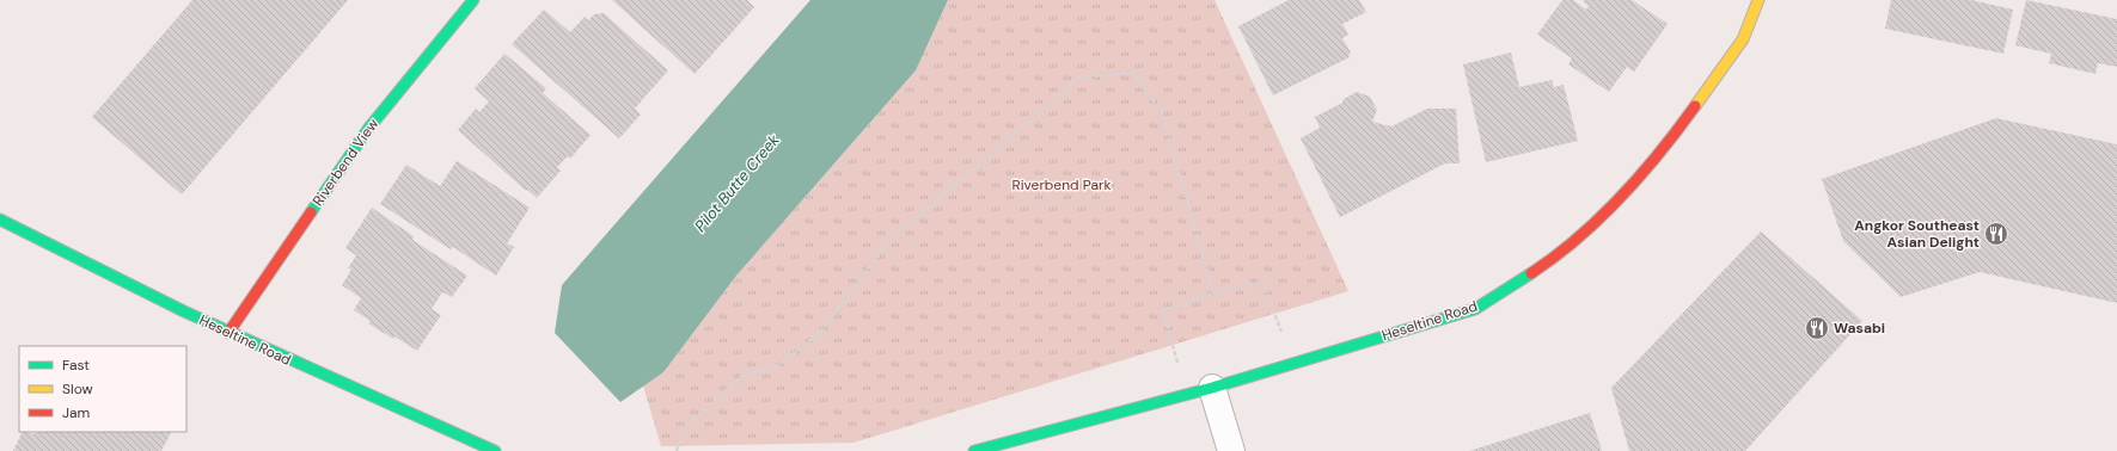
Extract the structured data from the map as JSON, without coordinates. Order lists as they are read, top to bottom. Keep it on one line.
{"streets":{"street":["Riverbend View","Heseltine Road"]},"crossings":[["Riverbend View","Heseltine Road"]],"water":["Pilot Butte Creek"],"parks":["Riverbend Park"],"places":{"restaurant":["Angkor Southeast Asian Delight","Wasabi"]},"legend":["Fast","Slow","Jam"]}
